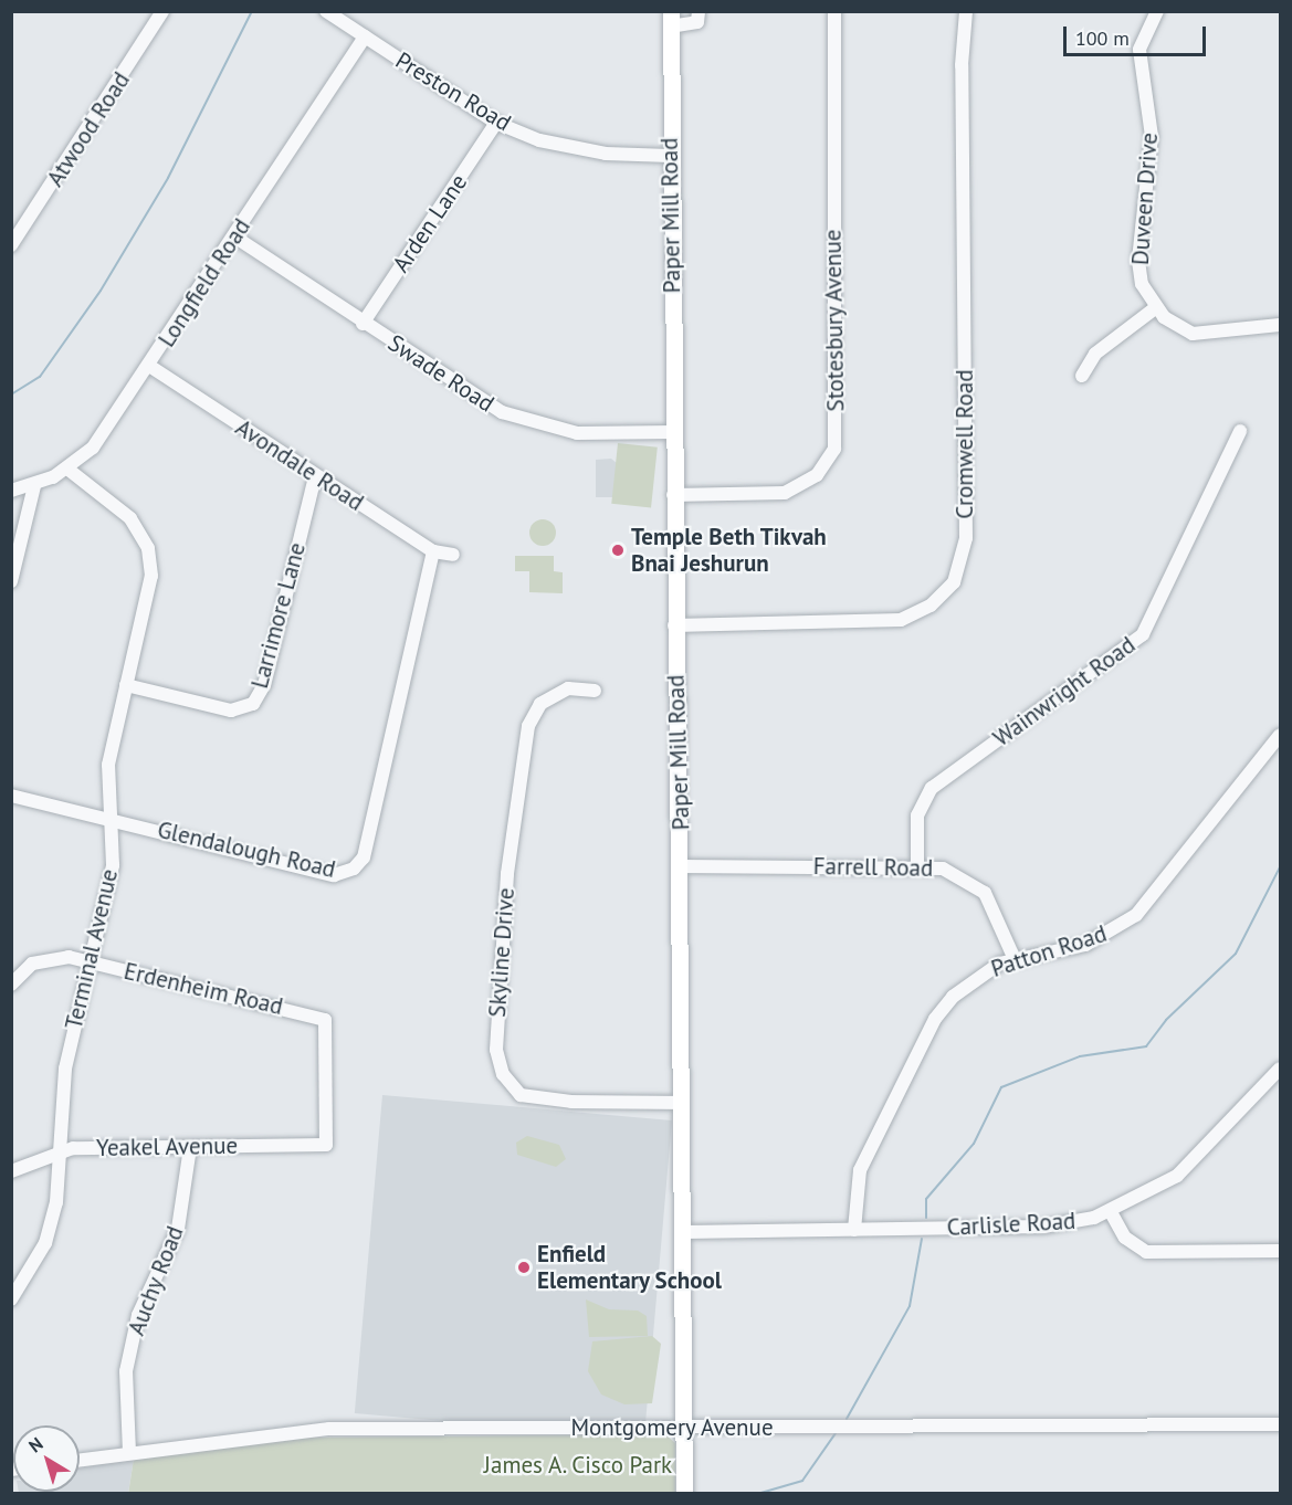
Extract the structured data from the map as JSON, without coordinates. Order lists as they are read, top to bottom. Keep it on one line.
{"streets":{"main road":["Paper Mill Road"],"street":["Preston Road","Atwood Road","Duveen Drive","Arden Lane","Longfield Road","Stotesbury Avenue","Swade Road","Cromwell Road","Avondale Road","Larrimore Lane","Wainwright Road","Glendalough Road","Farrell Road","Terminal Avenue","Patton Road","Skyline Drive","Erdenheim Road","Yeakel Avenue","Carlisle Road","Auchy Road","Montgomery Avenue"]},"crossings":[["Preston Road","Paper Mill Road"],["Preston Road","Arden Lane"],["Preston Road","Longfield Road"],["Paper Mill Road","Stotesbury Avenue"],["Paper Mill Road","Swade Road"],["Paper Mill Road","Cromwell Road"],["Paper Mill Road","Farrell Road"],["Paper Mill Road","Skyline Drive"],["Paper Mill Road","Carlisle Road"],["Paper Mill Road","Montgomery Avenue"],["Arden Lane","Swade Road"],["Longfield Road","Swade Road"],["Longfield Road","Avondale Road"],["Longfield Road","Terminal Avenue"],["Avondale Road","Larrimore Lane"],["Avondale Road","Glendalough Road"],["Larrimore Lane","Terminal Avenue"],["Wainwright Road","Farrell Road"],["Glendalough Road","Terminal Avenue"],["Farrell Road","Patton Road"],["Terminal Avenue","Erdenheim Road"],["Terminal Avenue","Yeakel Avenue"],["Patton Road","Carlisle Road"],["Erdenheim Road","Yeakel Avenue"],["Yeakel Avenue","Auchy Road"],["Auchy Road","Montgomery Avenue"]],"parks":["James A. Cisco Park"],"places":["Temple Beth Tikvah Bnai Jeshurun","Enfield Elementary School"],"scale_bar":"100 m","north":"top left"}
